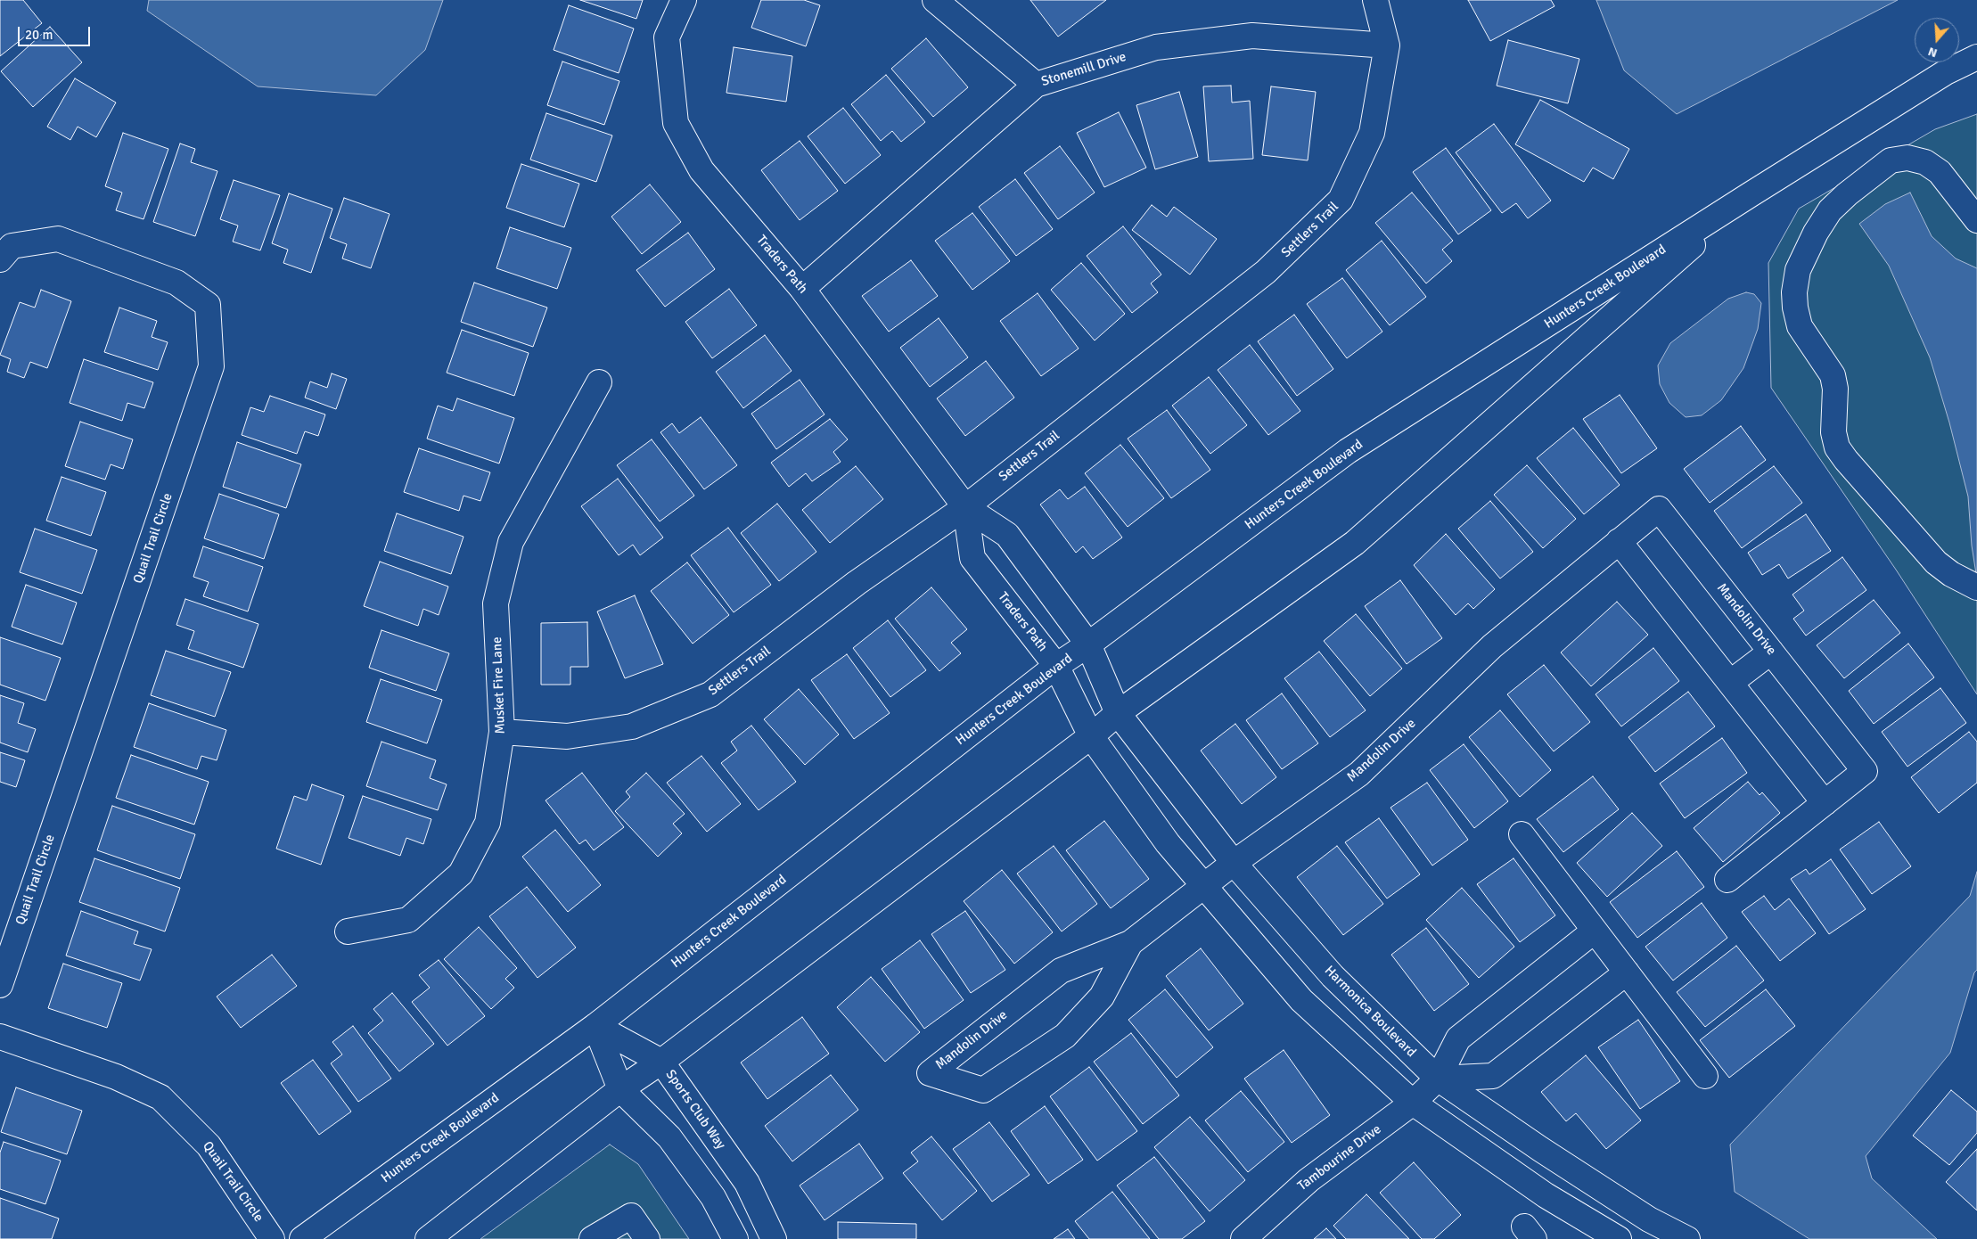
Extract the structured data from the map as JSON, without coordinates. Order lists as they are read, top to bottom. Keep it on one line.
{"streets":{"street":["Stonemill Drive","Settlers Trail","Traders Path","Hunters Creek Boulevard","Quail Trail Circle","Mandolin Drive","Musket Fire Lane","Harmonica Boulevard","Sports Club Way","Tambourine Drive"]},"crossings":[["Stonemill Drive","Settlers Trail"],["Stonemill Drive","Traders Path"],["Settlers Trail","Traders Path"],["Settlers Trail","Musket Fire Lane"],["Traders Path","Hunters Creek Boulevard"],["Traders Path","Harmonica Boulevard"],["Hunters Creek Boulevard","Harmonica Boulevard"],["Hunters Creek Boulevard","Sports Club Way"],["Mandolin Drive","Harmonica Boulevard"],["Harmonica Boulevard","Tambourine Drive"]],"scale_bar":"20 m","north":"bottom"}
